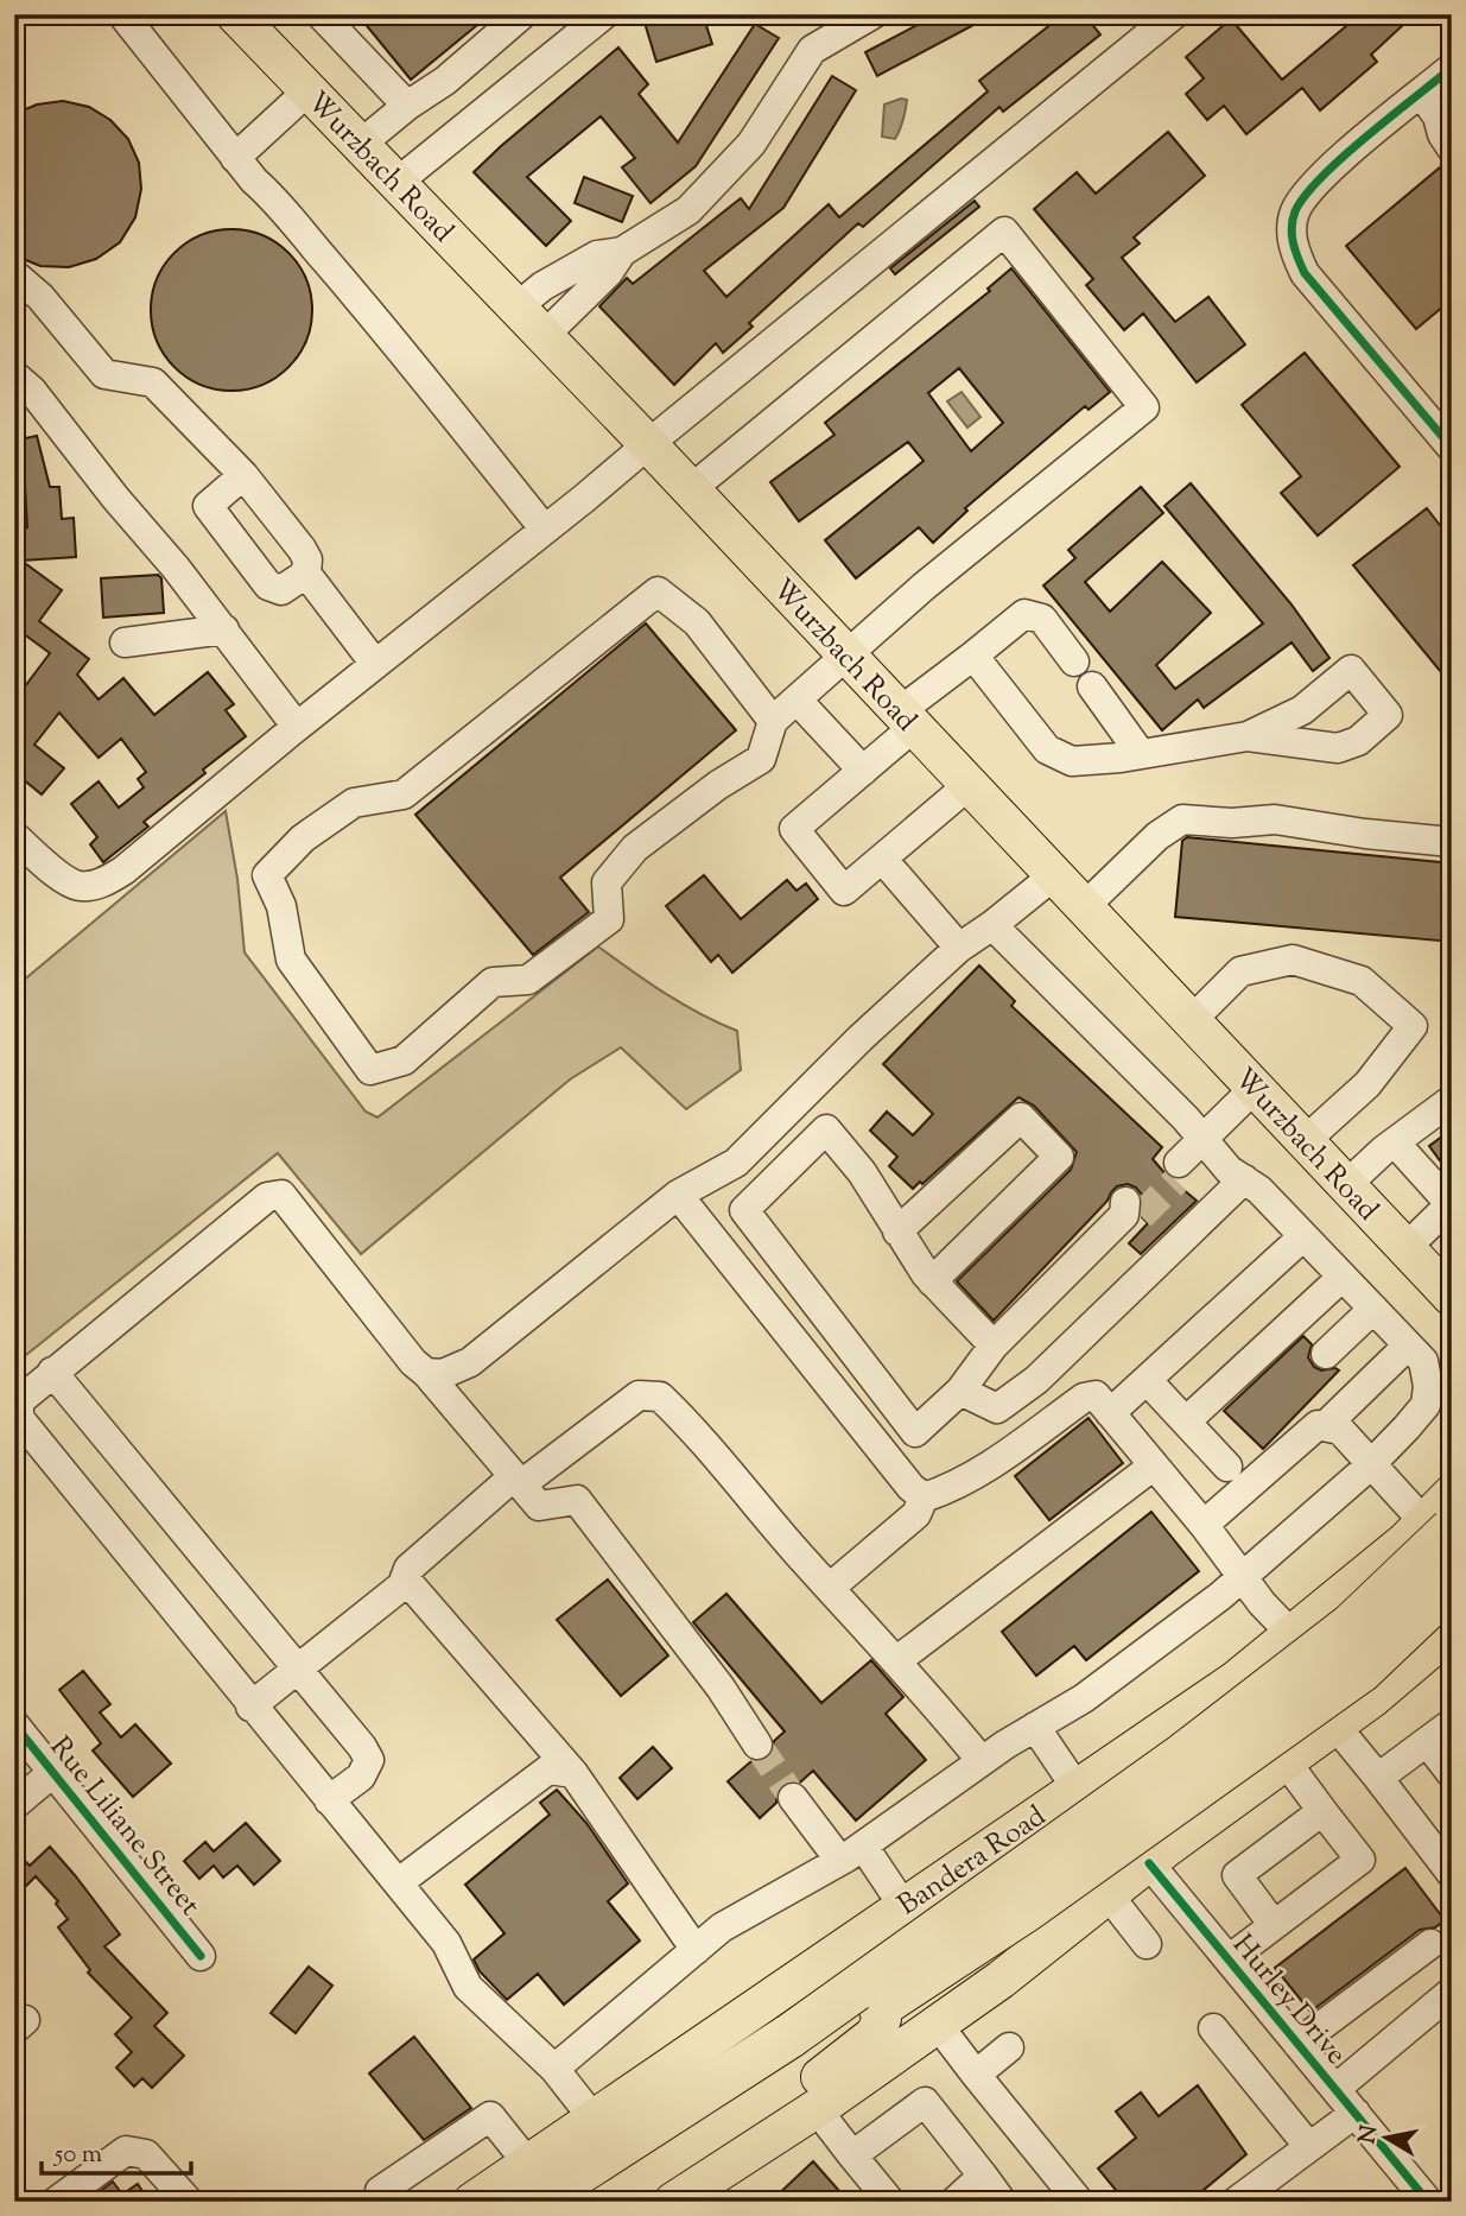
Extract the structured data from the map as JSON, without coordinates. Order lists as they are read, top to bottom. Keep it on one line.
{"streets":{"main road":["Wurzbach Road","Bandera Road"],"street":["Rue Liliane Street","Hurley Drive"]},"scale_bar":"50 m","north":"left"}
